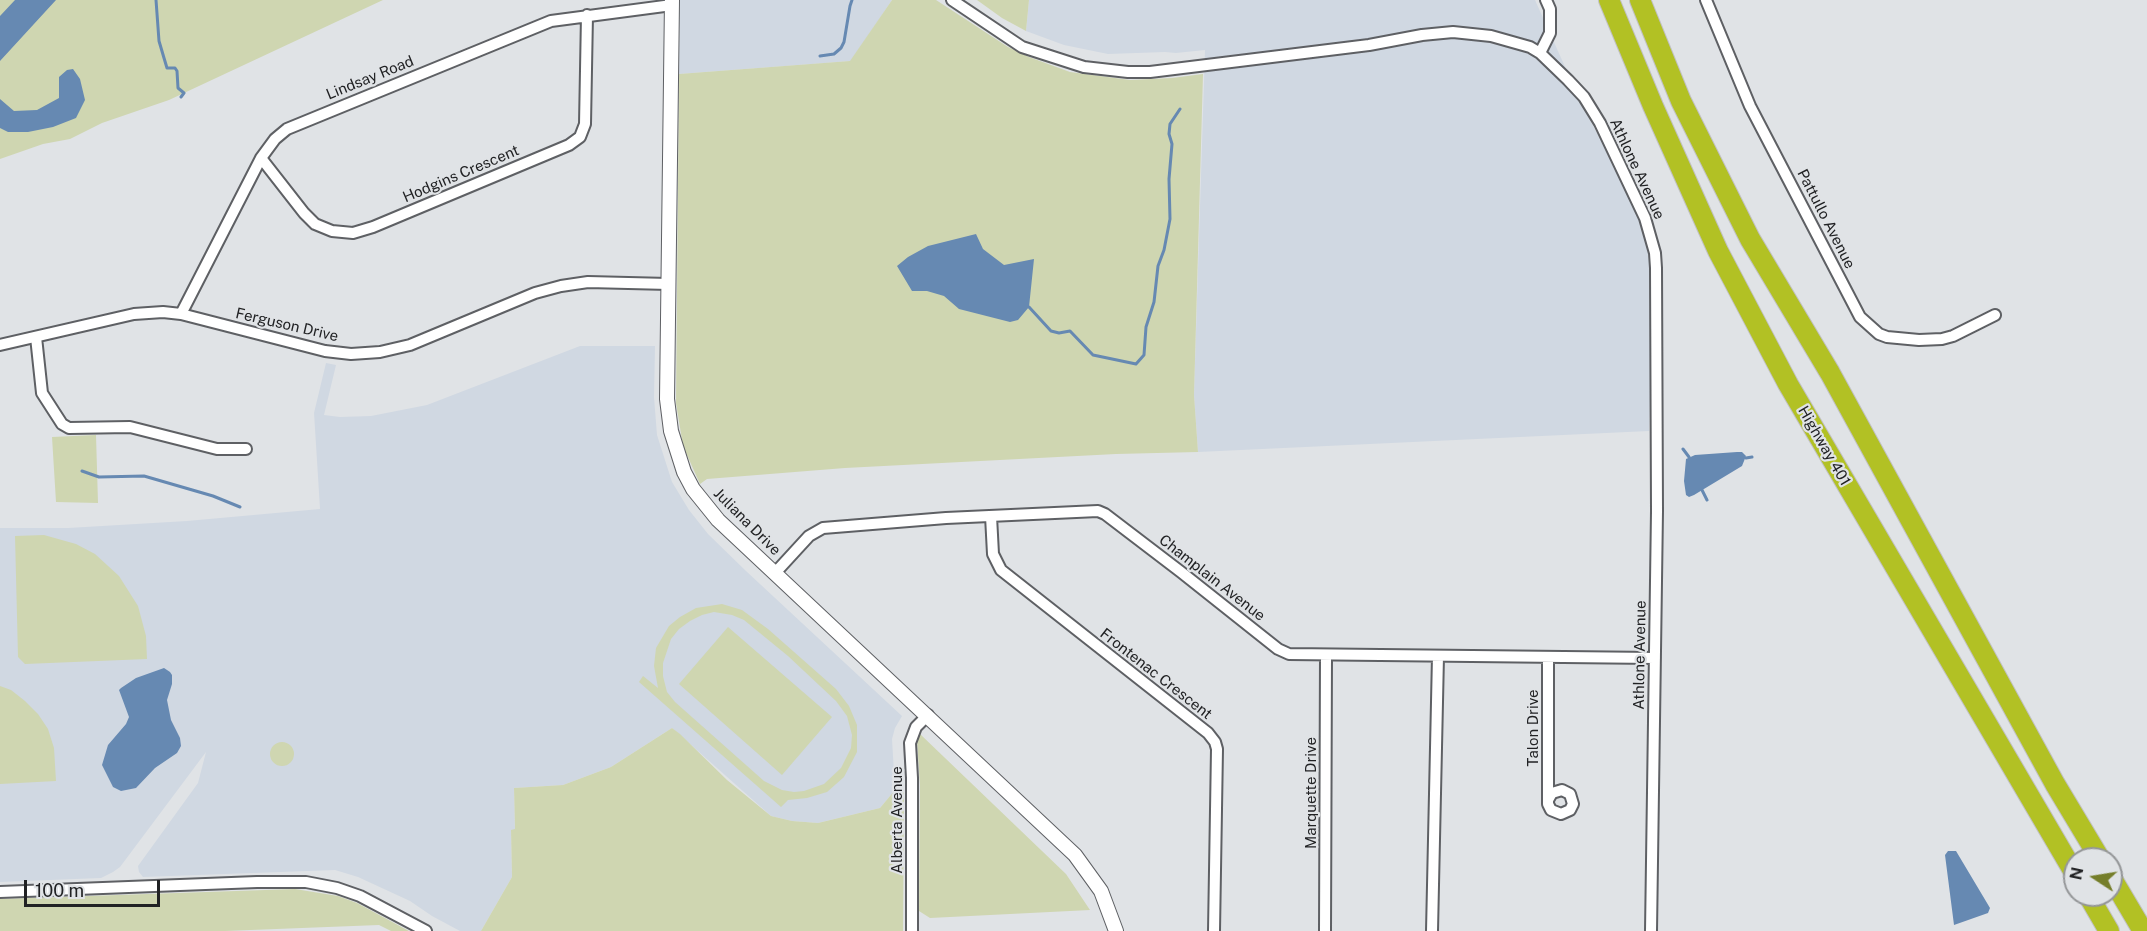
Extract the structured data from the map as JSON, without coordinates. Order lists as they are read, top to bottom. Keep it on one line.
{"streets":{"highway":["Highway 401"],"street":["Lindsay Road","Athlone Avenue","Hodgins Crescent","Pattullo Avenue","Ferguson Drive","Juliana Drive","Champlain Avenue","Frontenac Crescent","Talon Drive","Marquette Drive","Alberta Avenue"]},"crossings":[["Lindsay Road","Hodgins Crescent"],["Lindsay Road","Ferguson Drive"],["Lindsay Road","Juliana Drive"],["Athlone Avenue","Champlain Avenue"],["Ferguson Drive","Juliana Drive"],["Juliana Drive","Champlain Avenue"],["Juliana Drive","Alberta Avenue"],["Champlain Avenue","Frontenac Crescent"],["Champlain Avenue","Talon Drive"],["Champlain Avenue","Marquette Drive"]],"scale_bar":"100 m","north":"left"}
